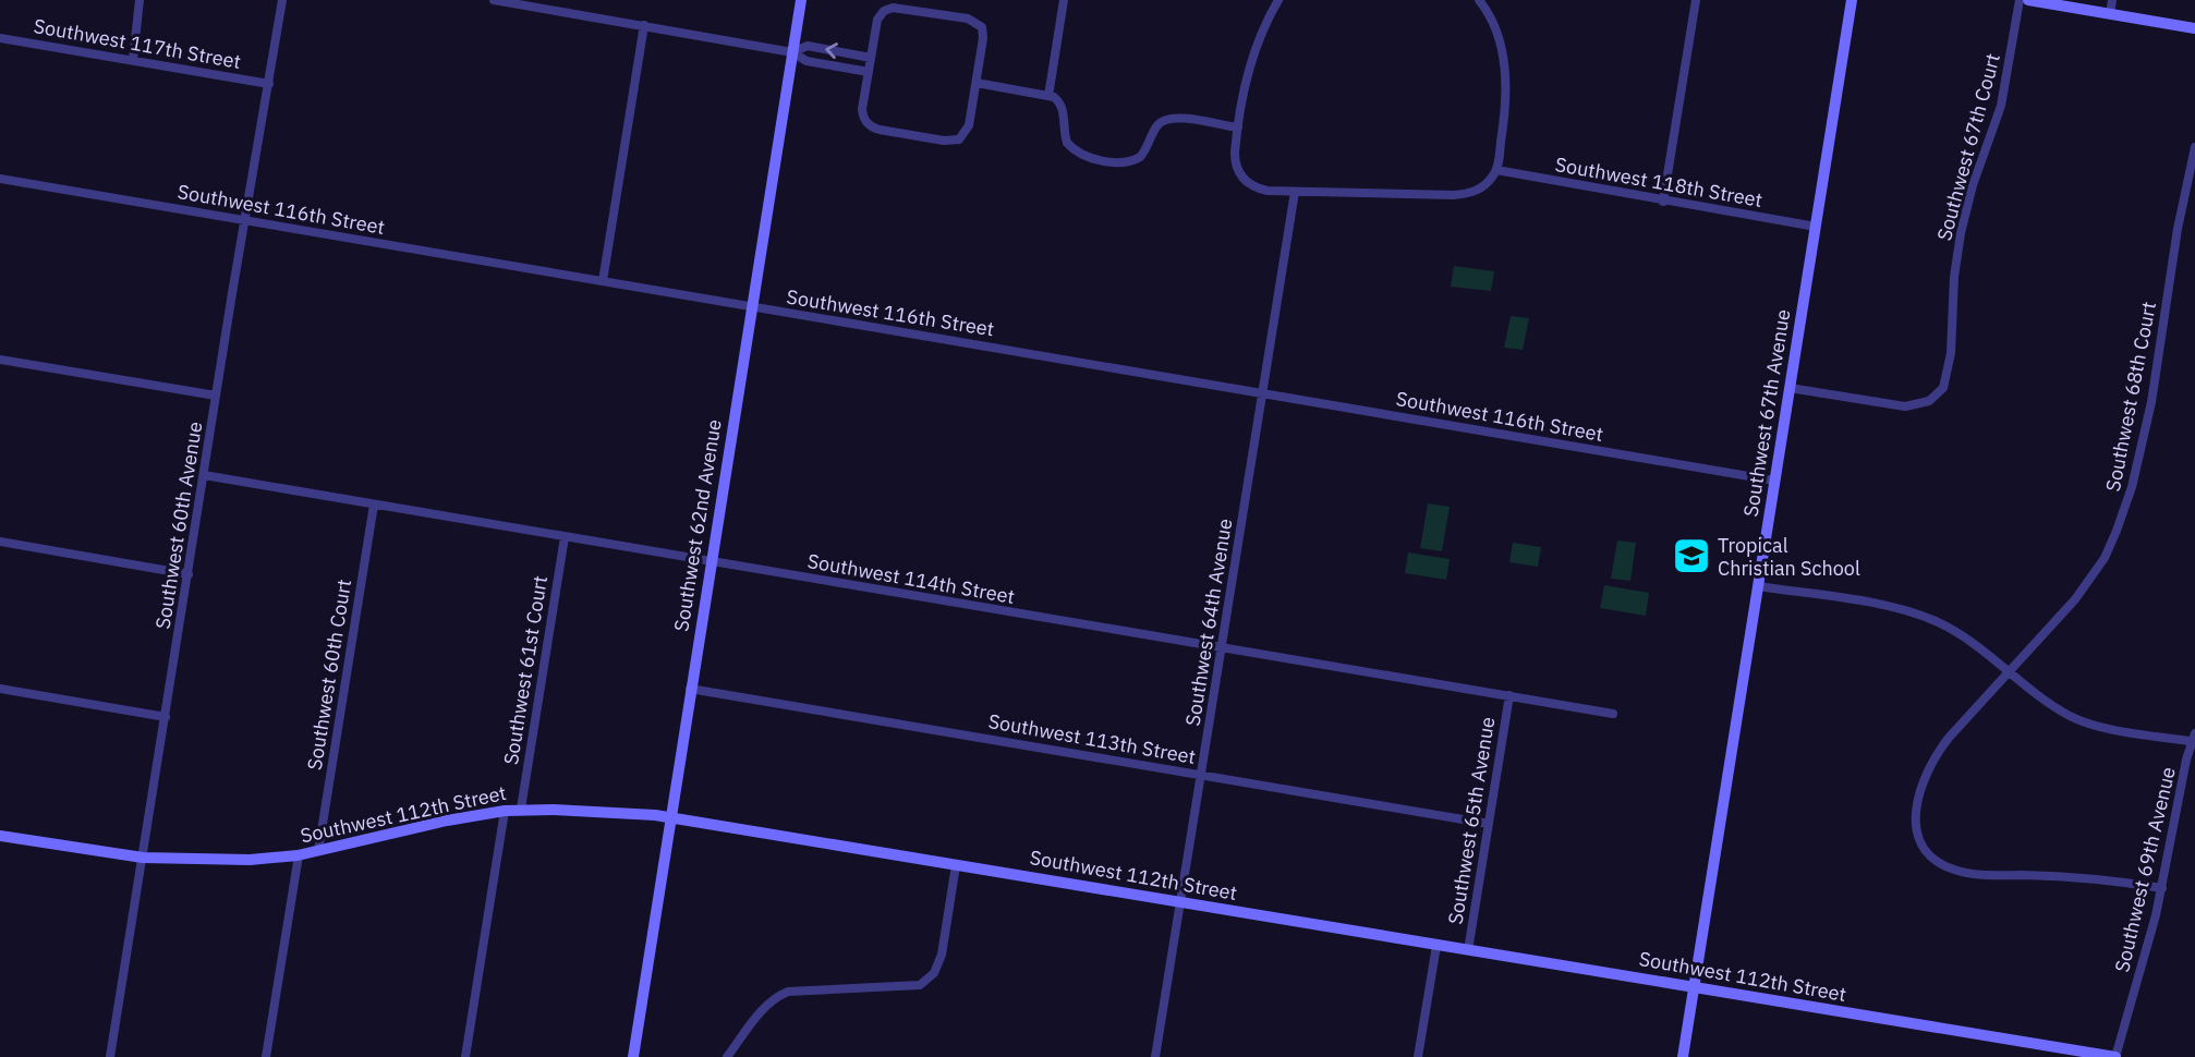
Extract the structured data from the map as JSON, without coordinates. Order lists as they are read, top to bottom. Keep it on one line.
{"streets":{"main road":["Southwest 67th Avenue","Southwest 62nd Avenue","Southwest 112th Street"],"street":["Southwest 117th Street","Southwest 67th Court","Southwest 118th Street","Southwest 116th Street","Southwest 68th Court","Southwest 60th Avenue","Southwest 114th Street","Southwest 64th Avenue","Southwest 61st Court","Southwest 60th Court","Southwest 113th Street","Southwest 65th Avenue","Southwest 69th Avenue"]},"crossings":[["Southwest 117th Street","Southwest 60th Avenue"],["Southwest 67th Court","Southwest 67th Avenue"],["Southwest 118th Street","Southwest 67th Avenue"],["Southwest 116th Street","Southwest 67th Avenue"],["Southwest 116th Street","Southwest 60th Avenue"],["Southwest 116th Street","Southwest 62nd Avenue"],["Southwest 116th Street","Southwest 64th Avenue"],["Southwest 68th Court","Southwest 69th Avenue"],["Southwest 67th Avenue","Southwest 112th Street"],["Southwest 60th Avenue","Southwest 114th Street"],["Southwest 60th Avenue","Southwest 112th Street"],["Southwest 62nd Avenue","Southwest 114th Street"],["Southwest 62nd Avenue","Southwest 113th Street"],["Southwest 62nd Avenue","Southwest 112th Street"],["Southwest 114th Street","Southwest 64th Avenue"],["Southwest 114th Street","Southwest 61st Court"],["Southwest 114th Street","Southwest 60th Court"],["Southwest 114th Street","Southwest 65th Avenue"],["Southwest 64th Avenue","Southwest 113th Street"],["Southwest 64th Avenue","Southwest 112th Street"],["Southwest 61st Court","Southwest 112th Street"],["Southwest 60th Court","Southwest 112th Street"],["Southwest 113th Street","Southwest 65th Avenue"],["Southwest 112th Street","Southwest 65th Avenue"],["Southwest 112th Street","Southwest 69th Avenue"]],"places":{"school or university":["Tropical Christian School"]}}
